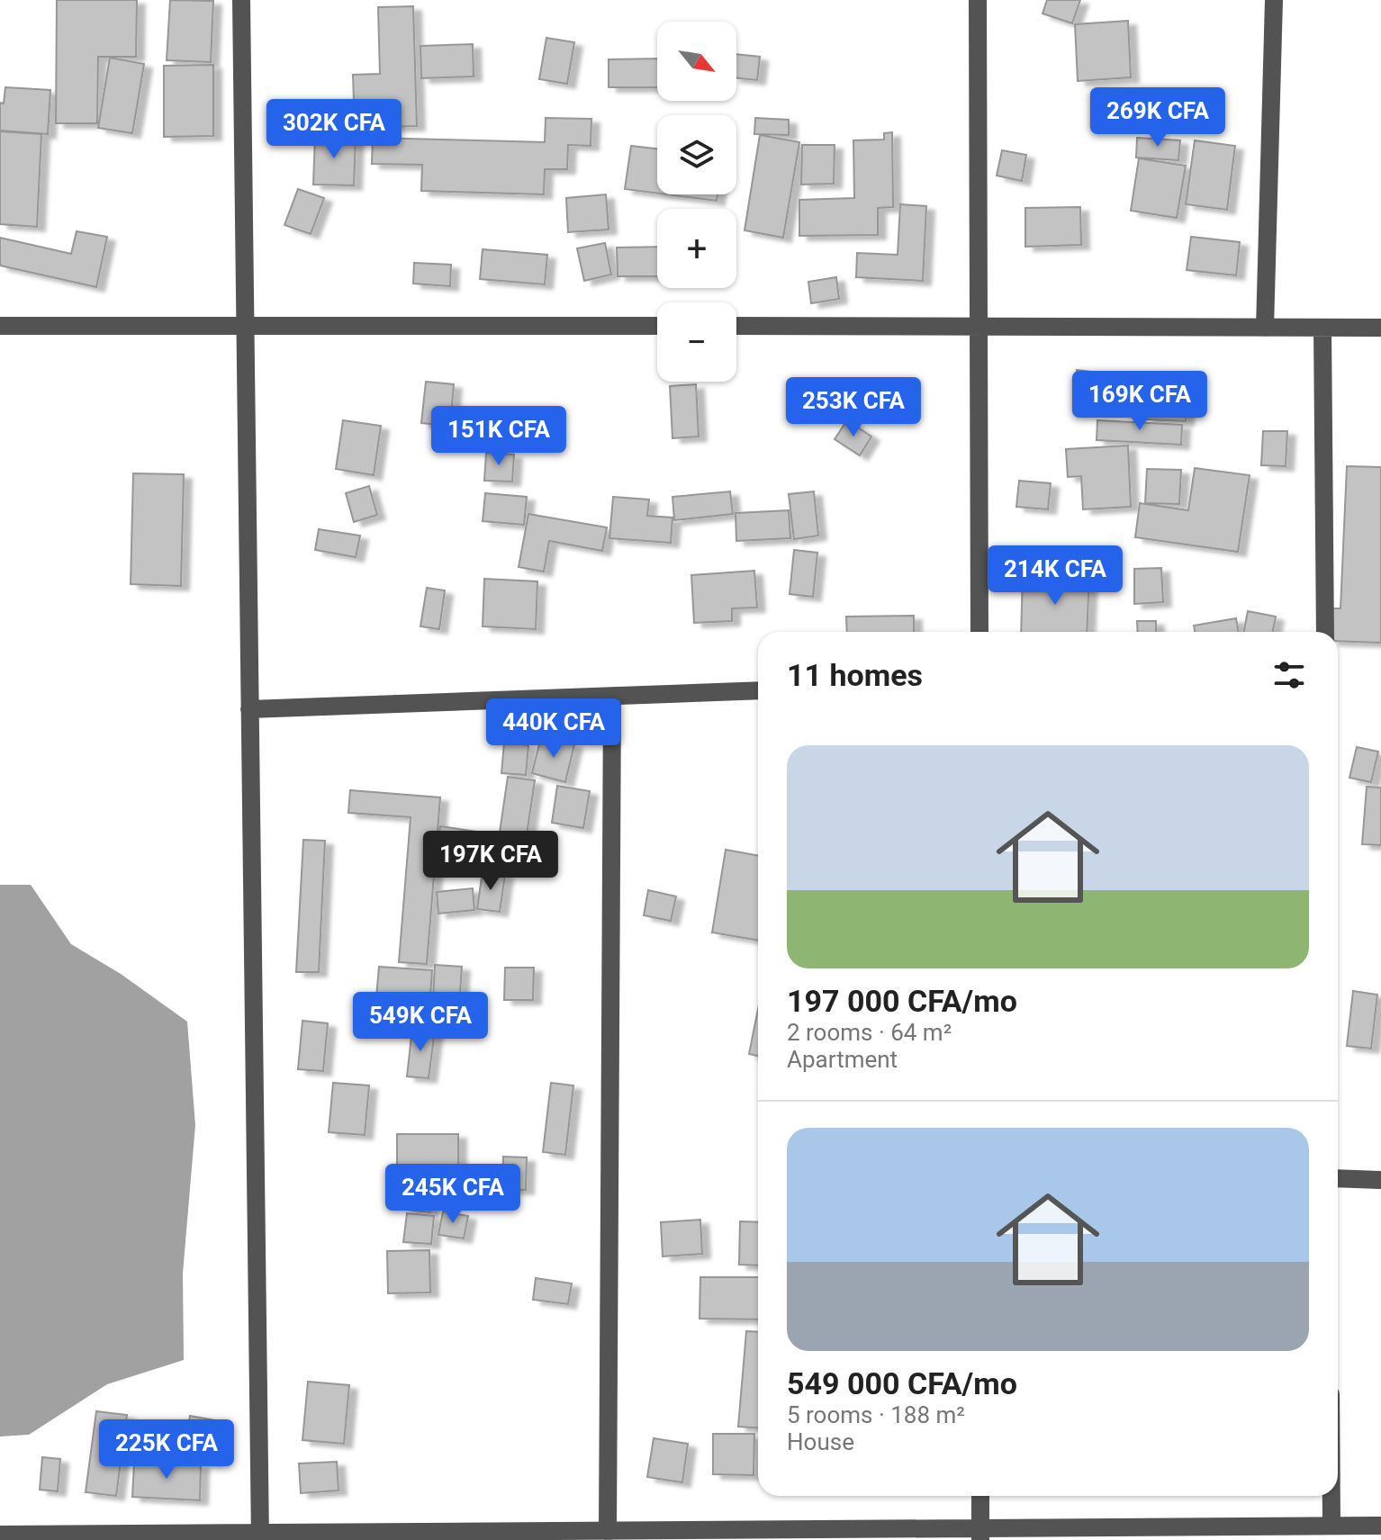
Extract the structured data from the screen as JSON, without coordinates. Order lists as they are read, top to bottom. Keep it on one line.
{"north":"bottom right","page":{"map_buttons":["+","−"],"price":["269K CFA","302K CFA","169K CFA","253K CFA","151K CFA","214K CFA","440K CFA","197K CFA","549K CFA","245K CFA","225K CFA"],"heading":"11 homes","list":[{"name":"197 000 CFA/mo","note":"2 rooms · 64 m² · Apartment"},{"name":"549 000 CFA/mo","note":"5 rooms · 188 m² · House"}]}}
